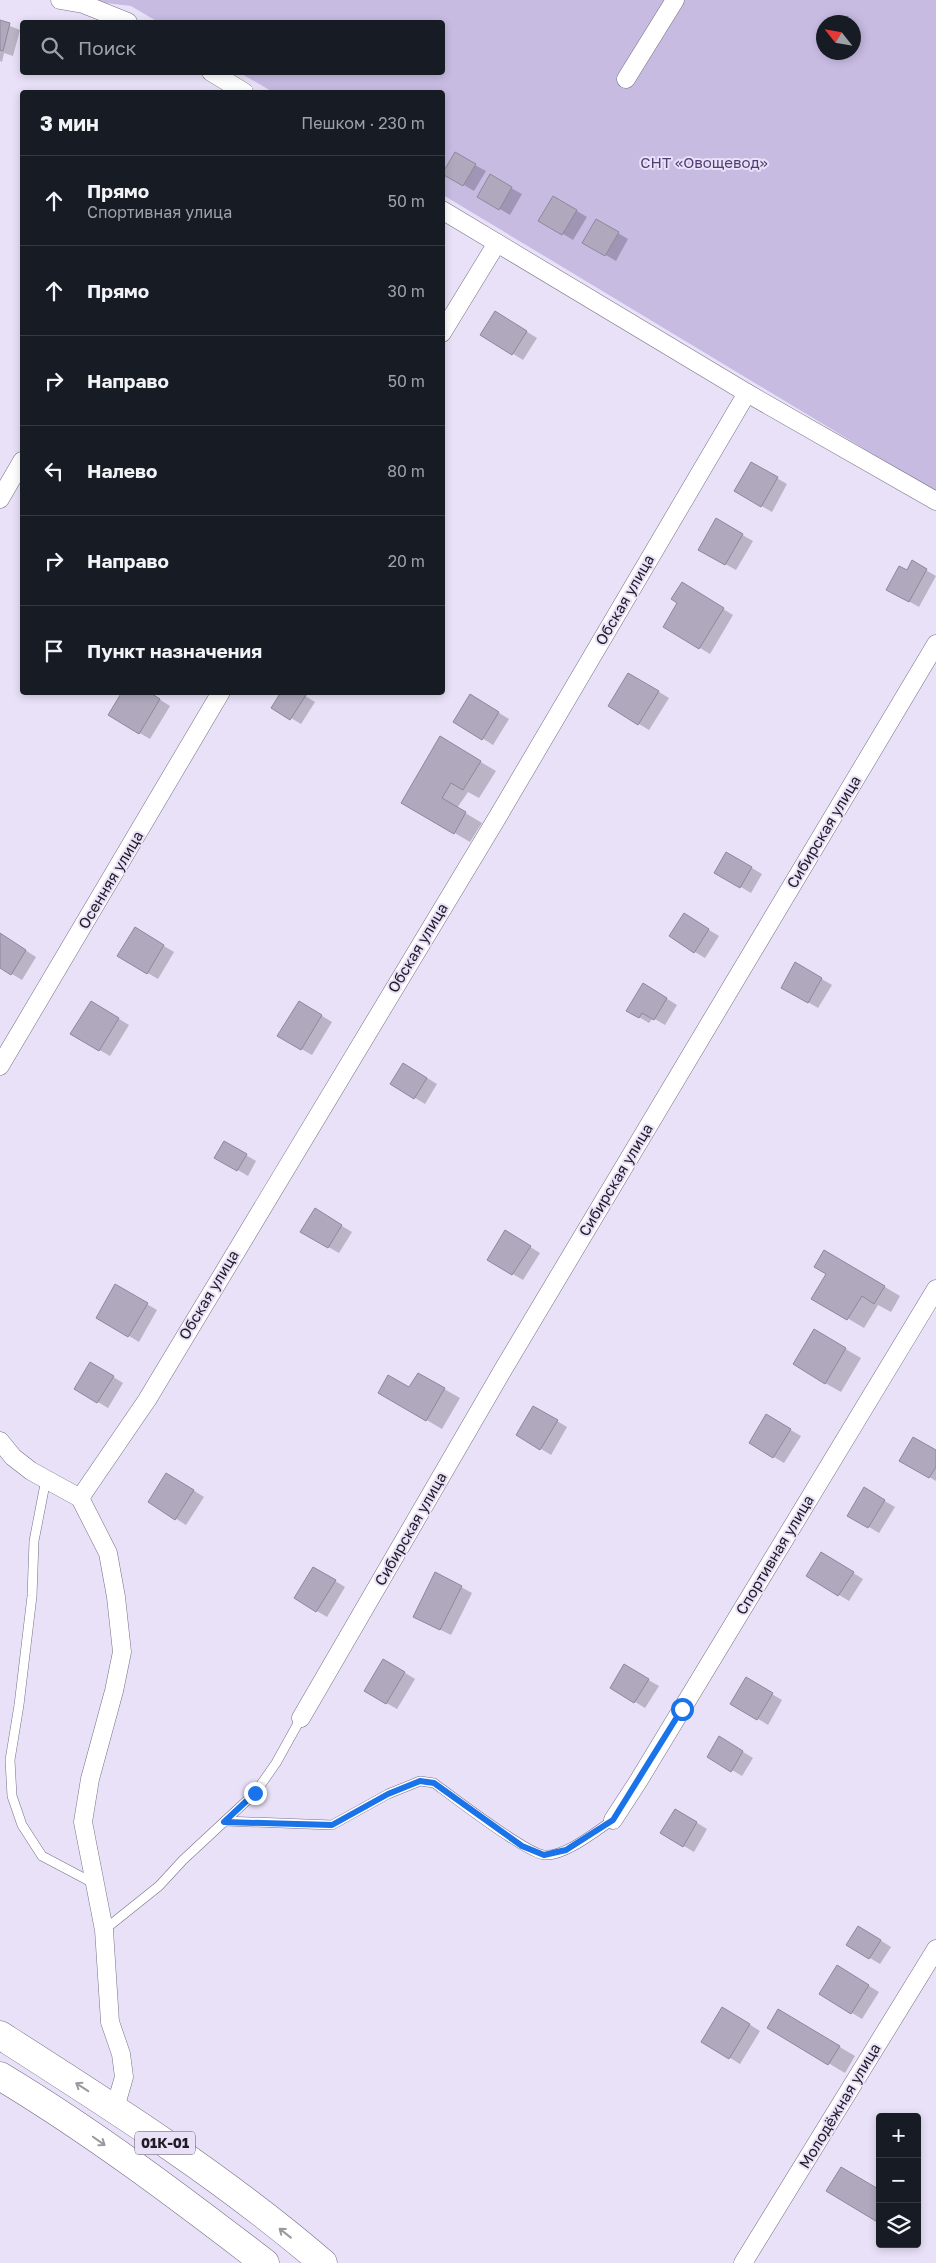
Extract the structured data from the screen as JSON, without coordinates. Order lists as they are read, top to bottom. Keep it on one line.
{"streets":{"highway":["01К-01"],"street":["Обская улица","Сибирская улица","Осенняя улица","Спортивная улица","Молодёжная улица"]},"parks":["СНТ «Овощевод»"],"north":"top left","page":{"search":"Поиск","heading":["3 мин","Пешком · 230 m"],"list":[["Прямо","Спортивная улица","50 m"],["Прямо","30 m"],["Направо","50 m"],["Налево","80 m"],["Направо","20 m"],"Пункт назначения"],"map_buttons":["+","−"]}}
